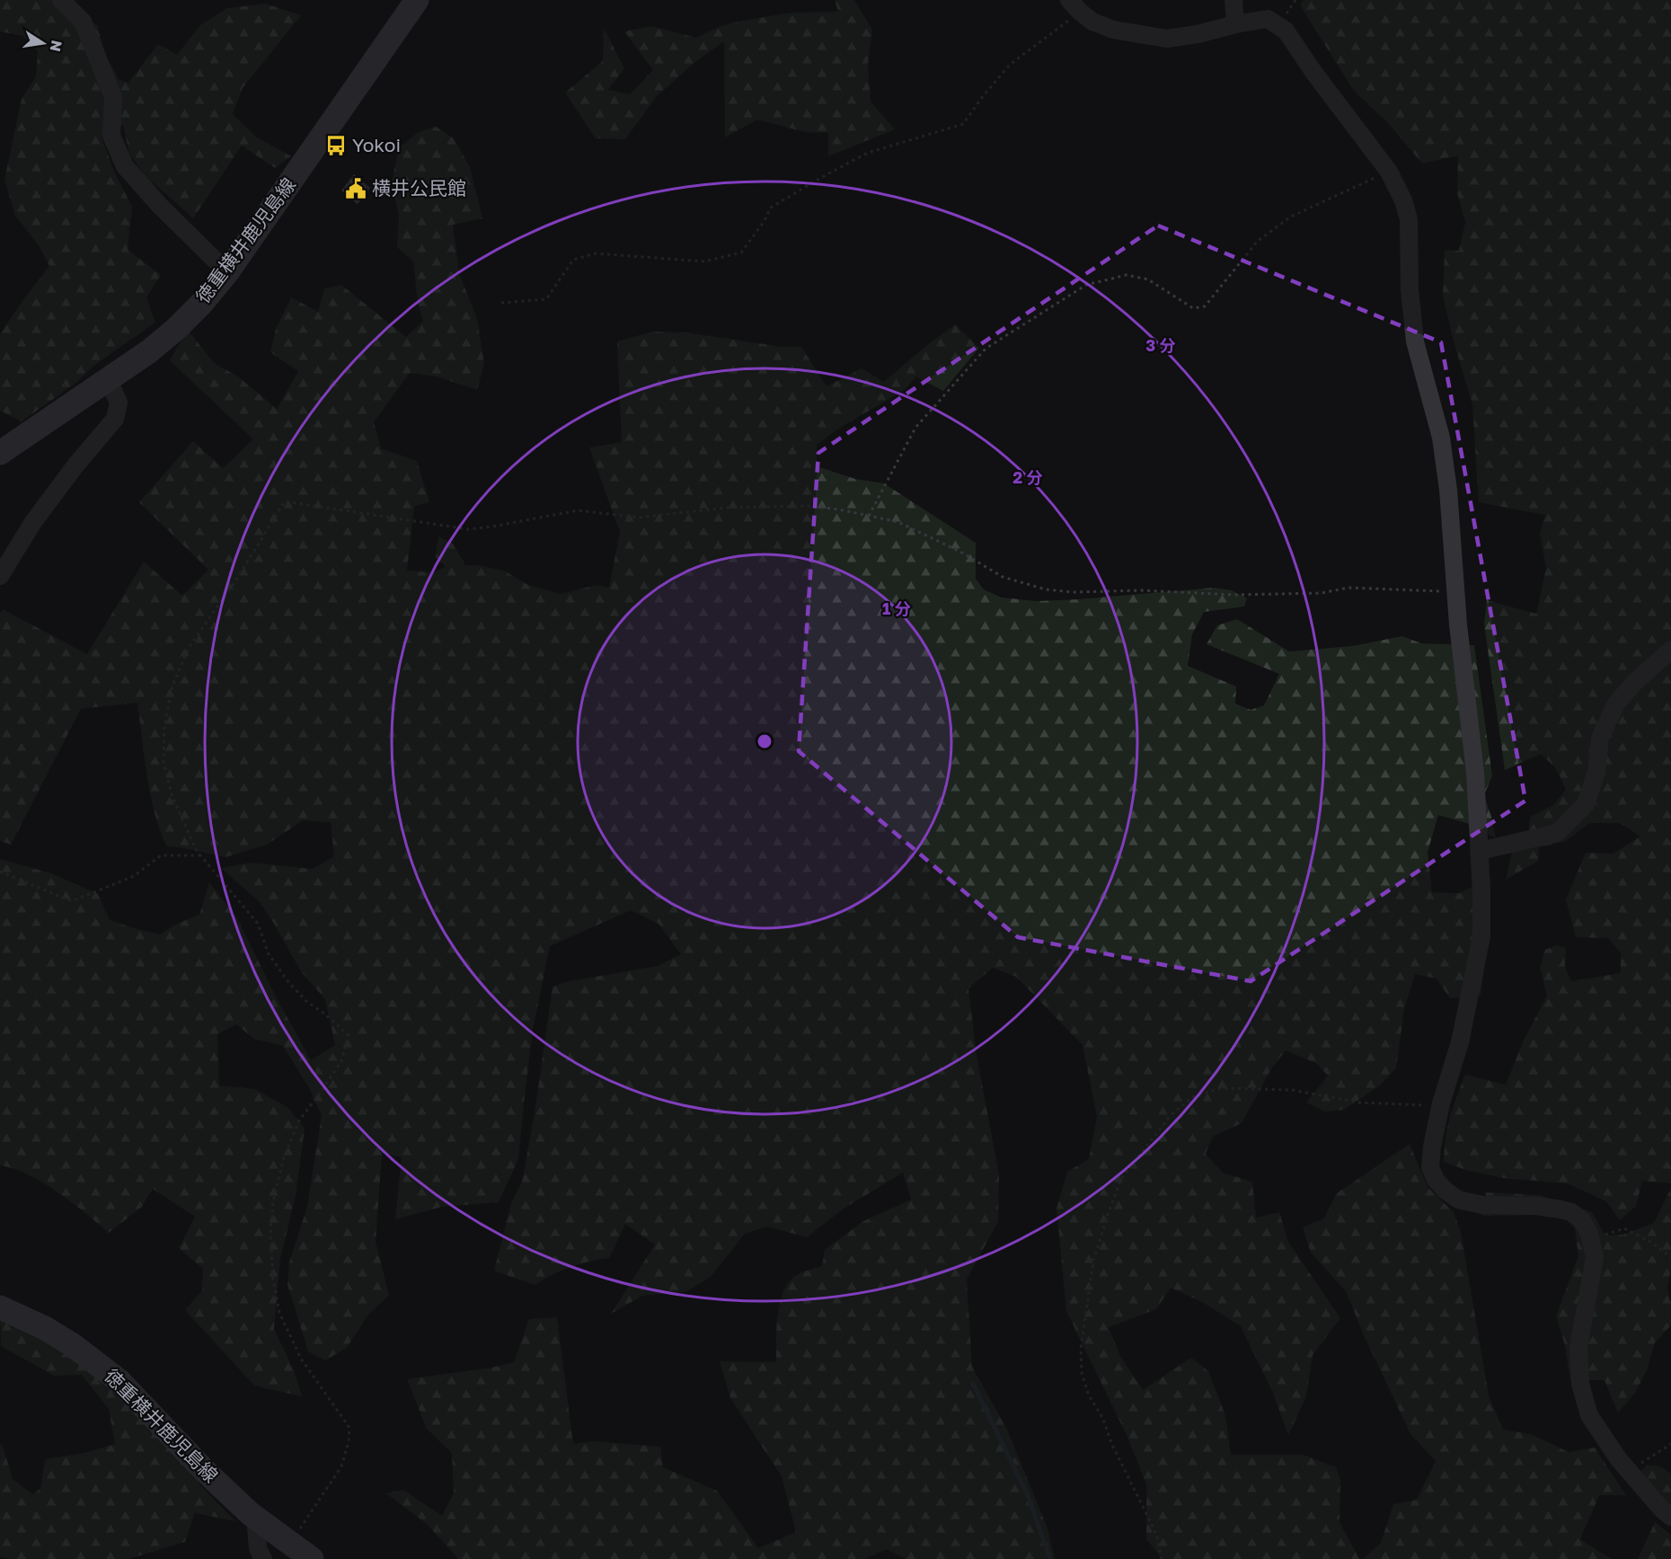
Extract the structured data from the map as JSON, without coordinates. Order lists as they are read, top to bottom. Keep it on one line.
{"streets":{"main road":["徳重横井鹿児島線"]},"places":{"bus stop":["Yokoi"],"public building":["横井公民館"]},"north":"right","rings":["3 分","2 分","1 分"]}
